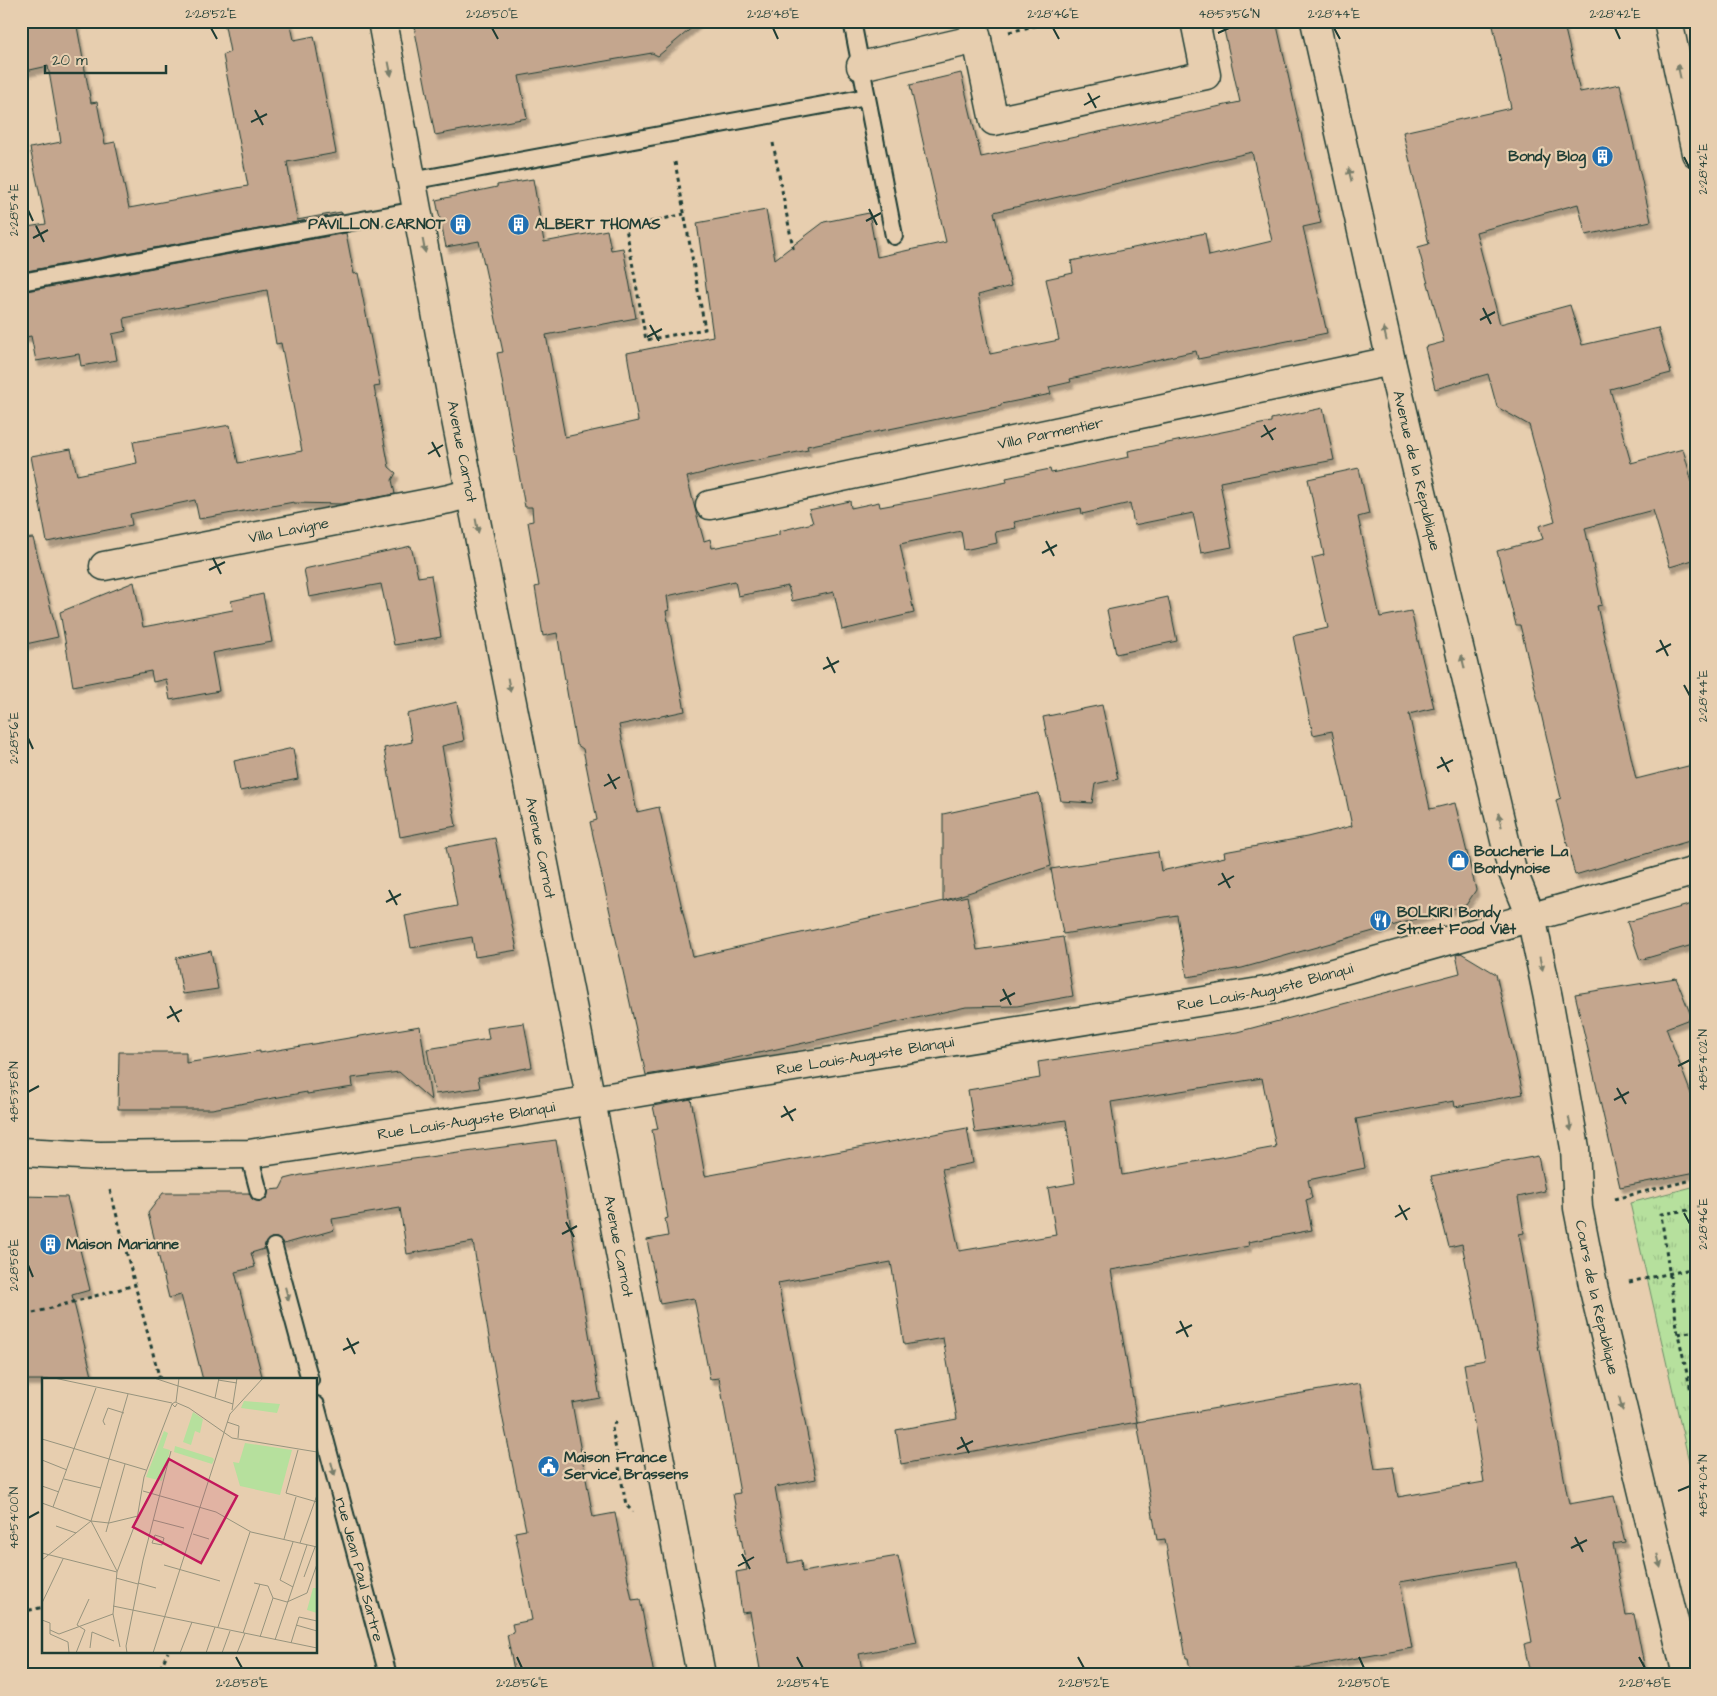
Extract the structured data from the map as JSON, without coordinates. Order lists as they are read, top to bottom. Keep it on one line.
{"streets":{"street":["Villa Parmentier","Avenue Carnot","Avenue de la République","Villa Lavigne","Rue Louis-Auguste Blanqui","Cours de la République"],"lane":["rue Jean Paul Sartre"]},"crossings":[["Villa Parmentier","Avenue de la République"],["Avenue Carnot","Villa Lavigne"],["Avenue Carnot","Rue Louis-Auguste Blanqui"],["Avenue de la République","Rue Louis-Auguste Blanqui"],["Avenue de la République","Cours de la République"],["Rue Louis-Auguste Blanqui","Cours de la République"]],"one_way":["Avenue Carnot","Avenue de la République","Cours de la République","rue Jean Paul Sartre"],"places":{"building":["Bondy Blog","PAVILLON CARNOT","ALBERT THOMAS","Maison Marianne"],"shop":["Boucherie La Bondynoise"],"restaurant":["BOLKIRI Bondy Street Food Viêt"],"public building":["Maison France Service Brassens"]},"scale_bar":"20 m","coordinates":["2°28'52\"E","2°28'50\"E","2°28'48\"E","2°28'46\"E","48°53'56\"N","2°28'44\"E","2°28'42\"E","2°28'54\"E","2°28'56\"E","48°54'02\"N","48°53'58\"N","2°28'58\"E","48°54'04\"N","48°54'00\"N"]}
